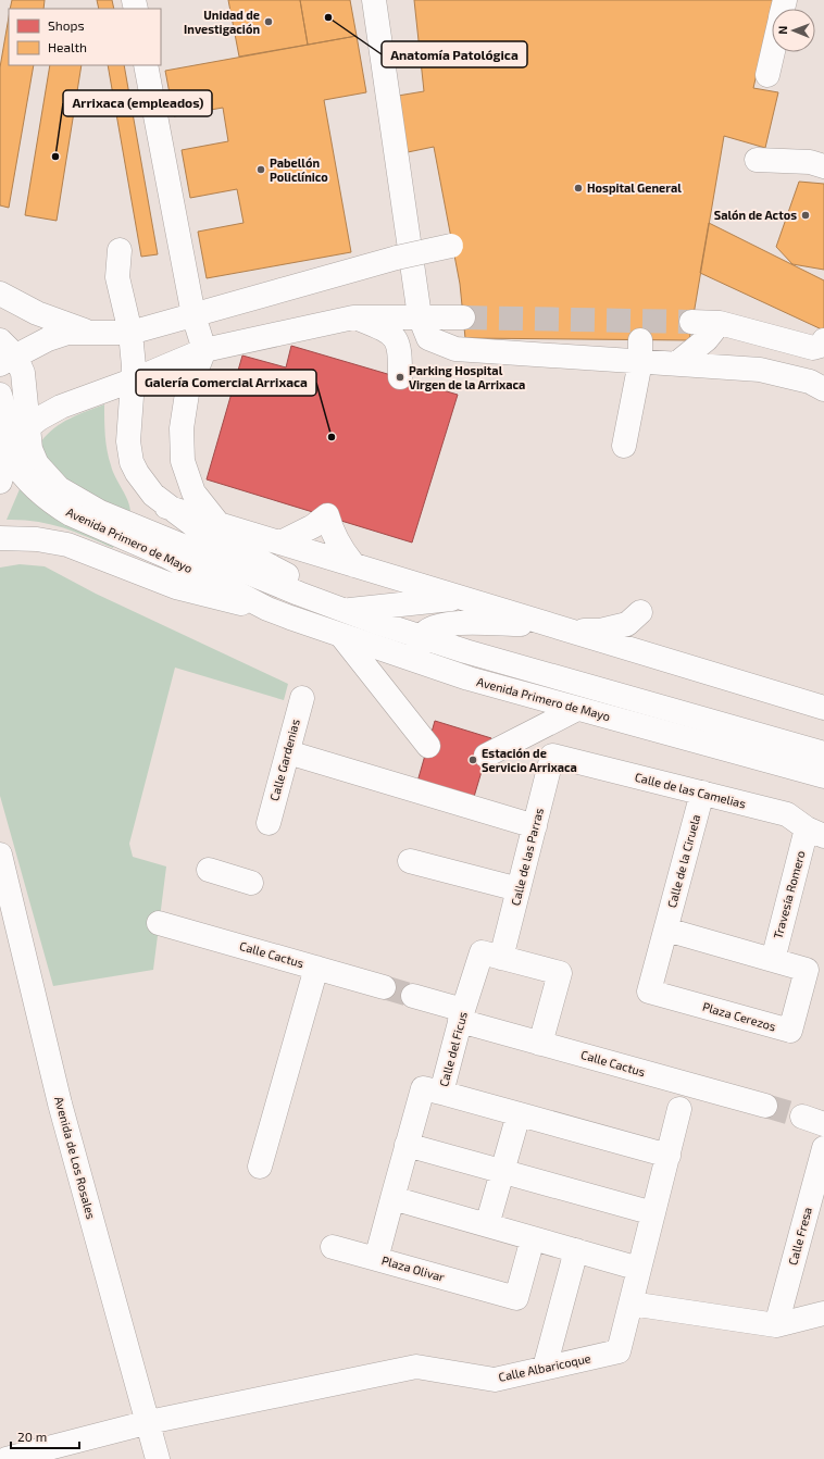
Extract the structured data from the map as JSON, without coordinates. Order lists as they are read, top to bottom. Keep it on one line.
{"streets":{"street":["Avenida Primero de Mayo","Calle Gardenias","Calle de las Camelias","Calle de las Parras","Calle de la Ciruela","Travesía Romero","Calle Cactus","Plaza Cerezos","Calle del Ficus","Avenida de Los Rosales","Calle Fresa","Plaza Olivar","Calle Albaricoque"]},"crossings":[["Calle de las Camelias","Calle de las Parras"],["Calle de las Camelias","Calle de la Ciruela"],["Calle de las Camelias","Travesía Romero"],["Calle de las Parras","Calle del Ficus"],["Calle de la Ciruela","Plaza Cerezos"],["Travesía Romero","Plaza Cerezos"],["Calle Cactus","Calle del Ficus"],["Calle del Ficus","Plaza Olivar"],["Avenida de Los Rosales","Calle Albaricoque"]],"places":["Anatomía Patológica","Unidad de Investigación","Arrixaca (empleados)","Pabellón Policlínico","Hospital General","Salón de Actos","Parking Hospital Virgen de la Arrixaca","Galería Comercial Arrixaca","Estación de Servicio Arrixaca"],"legend":["Shops","Health"],"scale_bar":"20 m","north":"left"}
